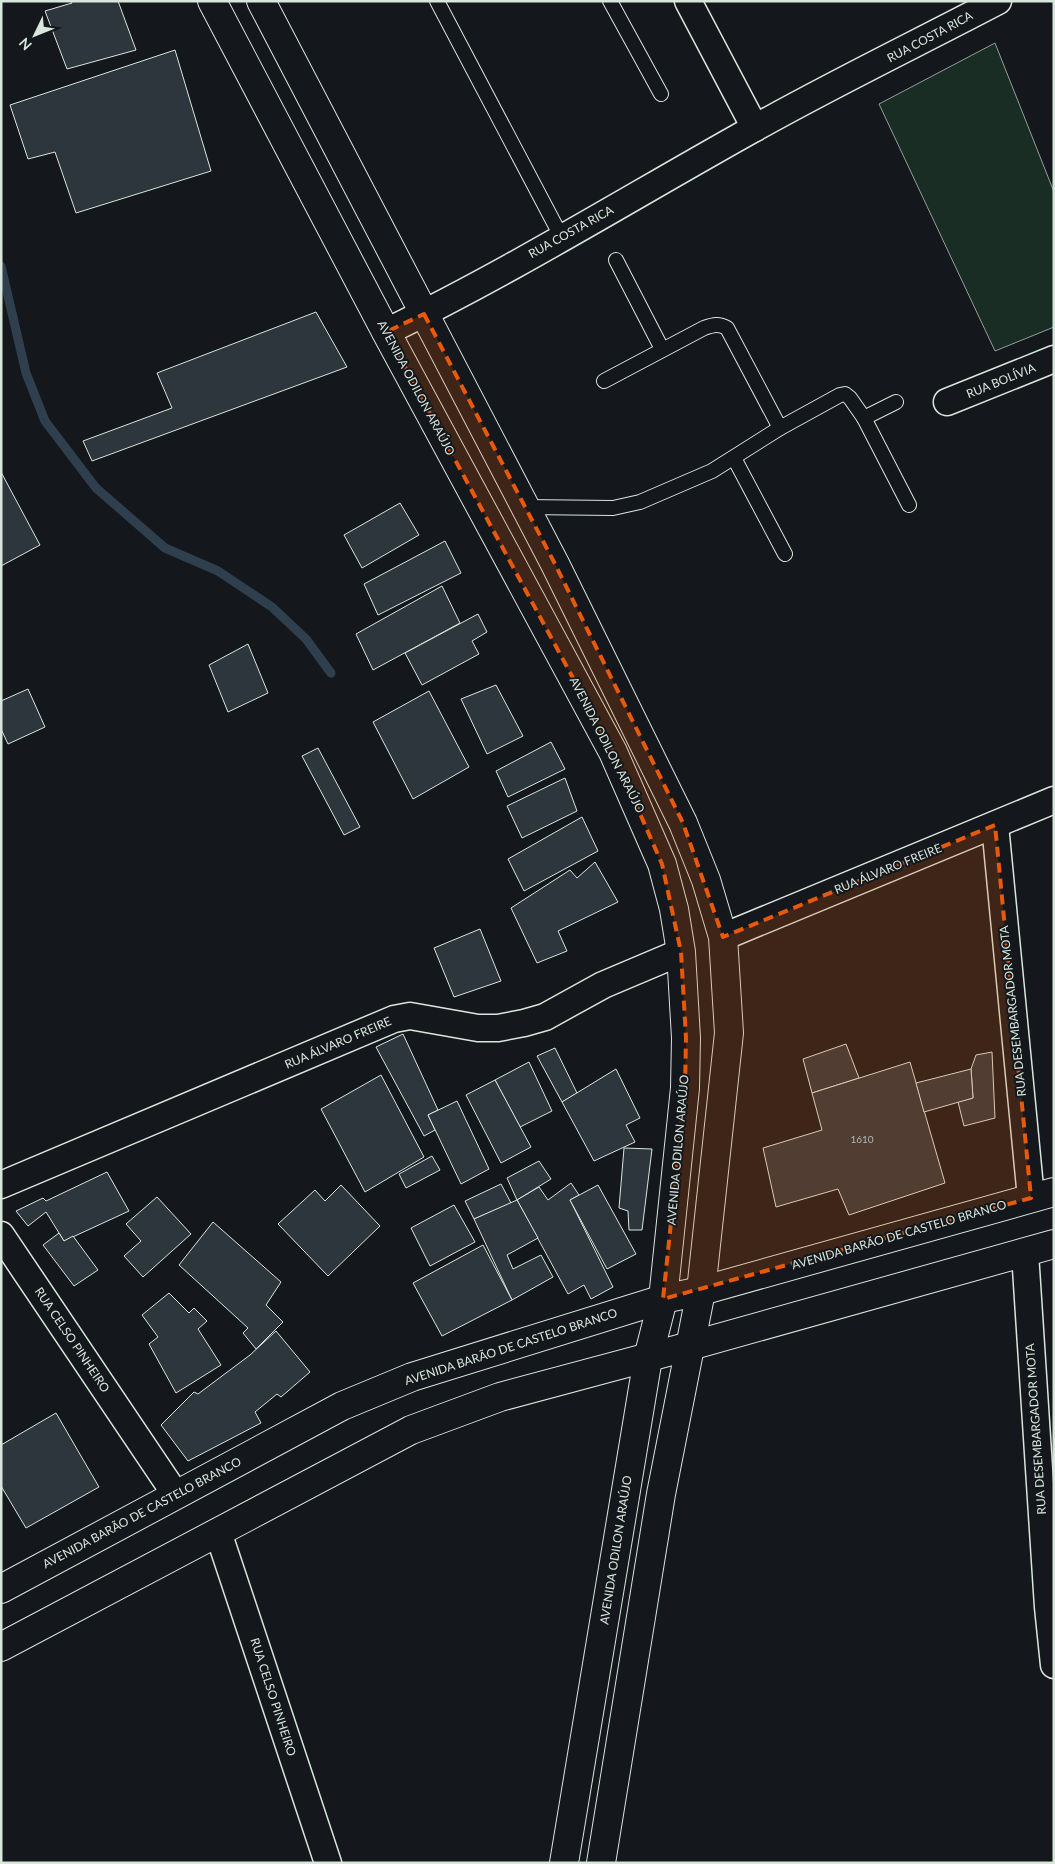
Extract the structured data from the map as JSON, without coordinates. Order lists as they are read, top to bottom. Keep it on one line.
{"streets":{"main road":["AVENIDA ODILON ARAÚJO","AVENIDA BARÃO DE CASTELO BRANCO"],"street":["RUA COSTA RICA","RUA BOLÍVIA","RUA ÁLVARO FREIRE","RUA DESEMBARGADOR MOTA","RUA CELSO PINHEIRO"]},"crossings":[["RUA COSTA RICA","AVENIDA ODILON ARAÚJO"],["AVENIDA ODILON ARAÚJO","RUA ÁLVARO FREIRE"],["AVENIDA ODILON ARAÚJO","AVENIDA BARÃO DE CASTELO BRANCO"],["RUA ÁLVARO FREIRE","RUA DESEMBARGADOR MOTA"],["RUA DESEMBARGADOR MOTA","AVENIDA BARÃO DE CASTELO BRANCO"],["AVENIDA BARÃO DE CASTELO BRANCO","RUA CELSO PINHEIRO"]],"house_numbers":["1610"],"north":"bottom left"}
